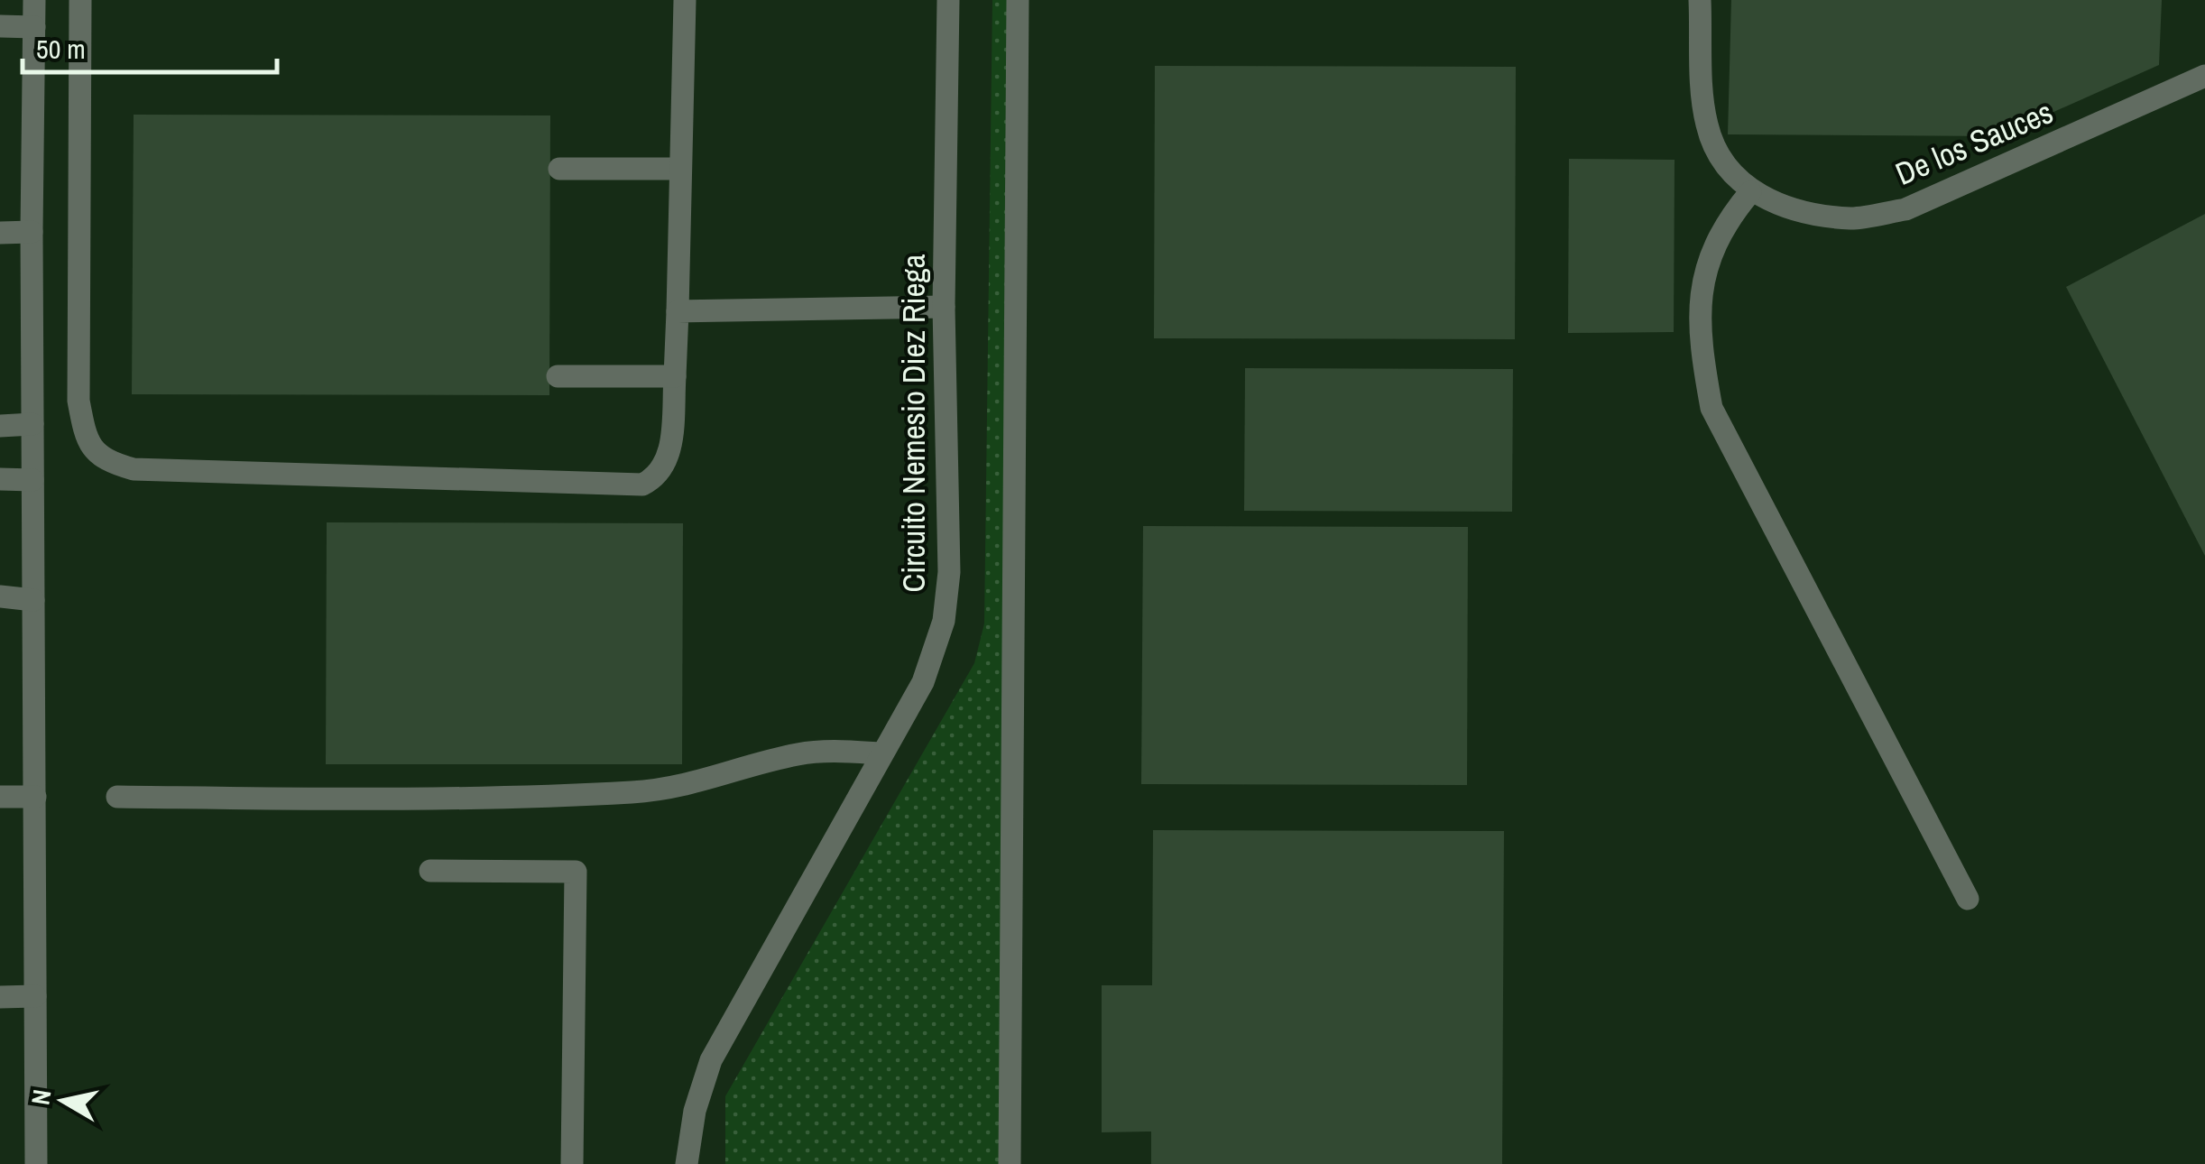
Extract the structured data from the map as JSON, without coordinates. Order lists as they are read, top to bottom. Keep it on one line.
{"streets":{"street":["De los Sauces","Circuito Nemesio Diez Riega"]},"scale_bar":"50 m","north":"left"}
